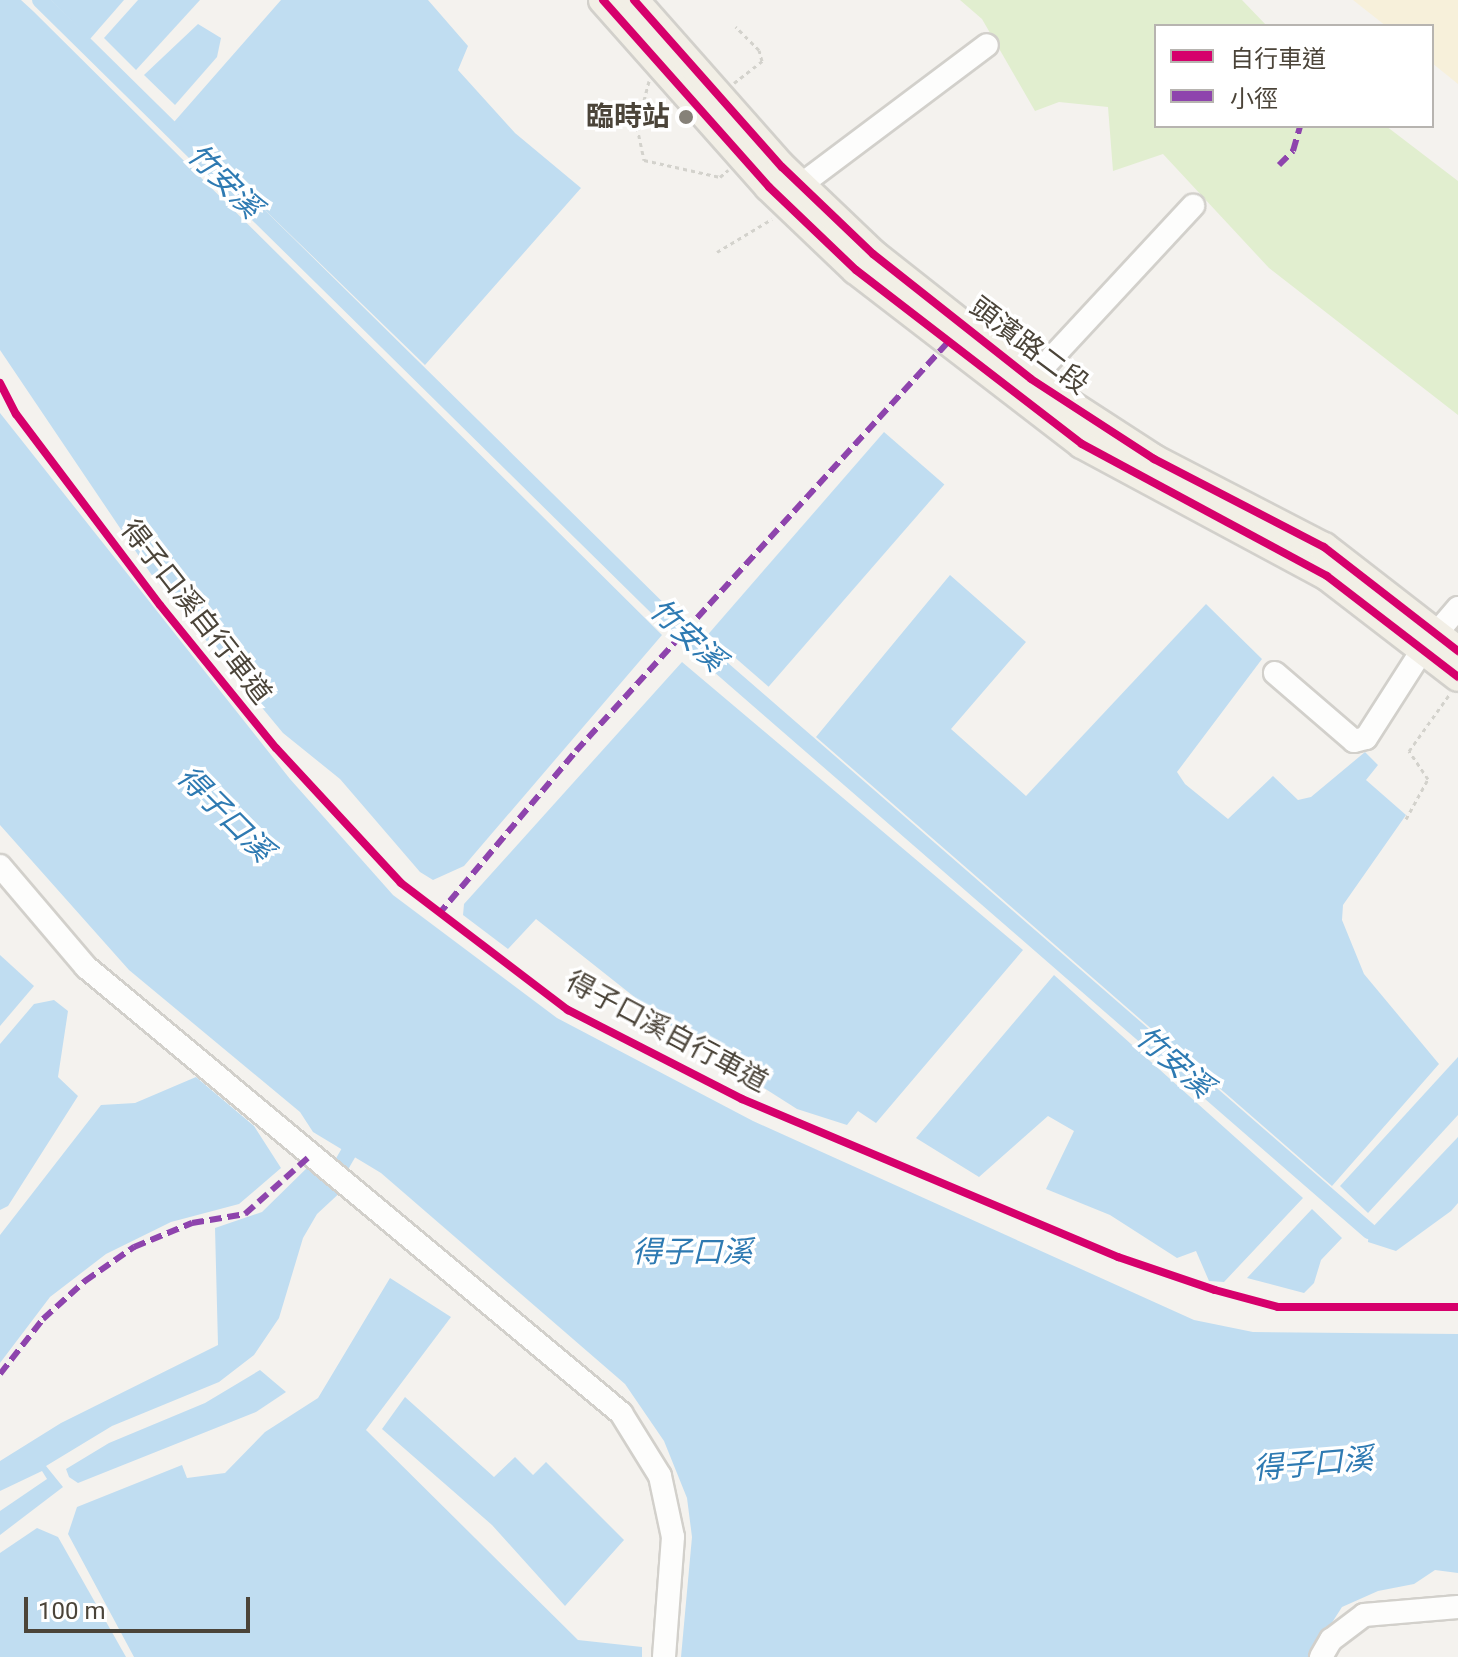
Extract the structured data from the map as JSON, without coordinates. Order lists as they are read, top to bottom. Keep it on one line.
{"streets":{"main road":["頭濱路二段"],"cycle path":["得子口溪自行車道"]},"water":["竹安溪","得子口溪"],"places":["臨時站"],"legend":["自行車道","小徑"],"scale_bar":"100 m"}
